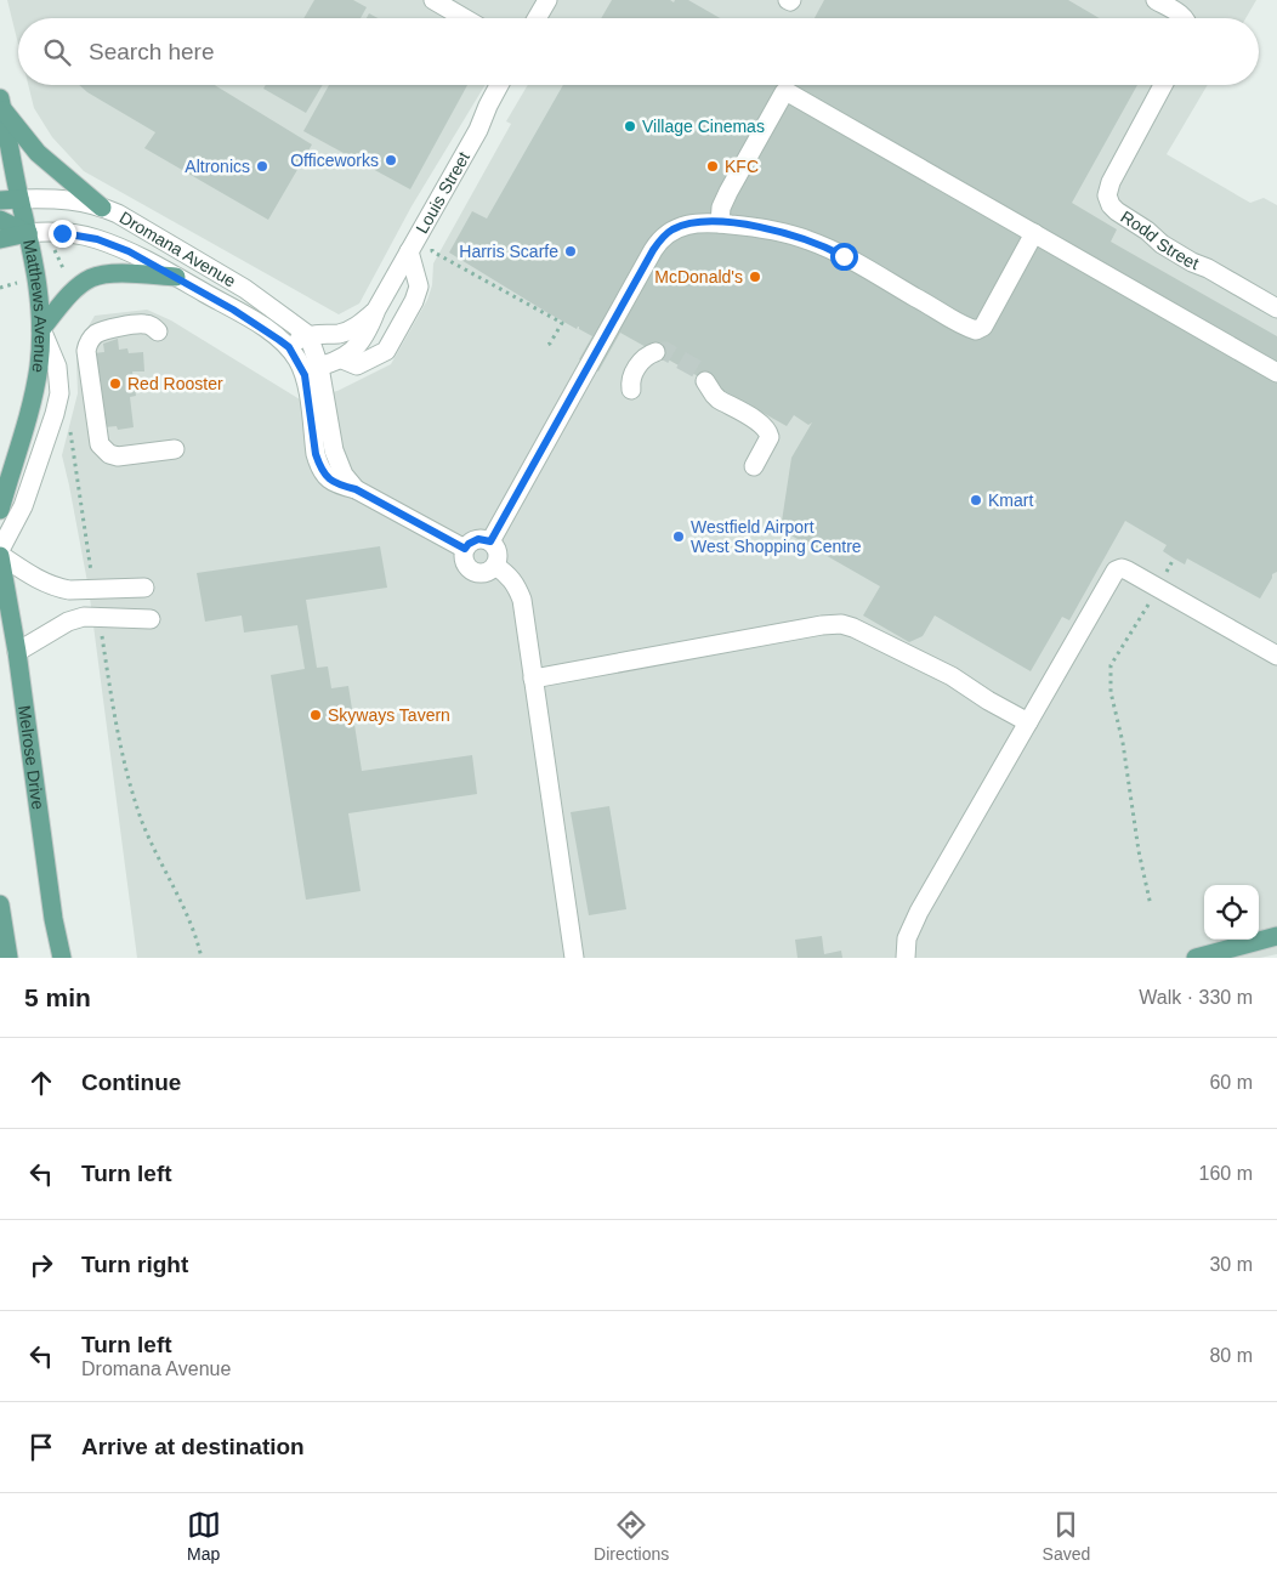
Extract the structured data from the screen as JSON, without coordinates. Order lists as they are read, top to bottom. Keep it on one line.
{"streets":{"main road":["Dromana Avenue","Matthews Avenue","Melrose Drive"],"street":["Louis Street","Rodd Street"]},"crossings":[["Louis Street","Dromana Avenue"],["Dromana Avenue","Matthews Avenue"]],"places":["Village Cinemas","Officeworks","Altronics","KFC","Harris Scarfe","McDonald's","Red Rooster","Kmart","Westfield Airport West Shopping Centre","Skyways Tavern"],"page":{"search":"Search here","heading":["5 min","Walk · 330 m"],"list":[["Continue","60 m"],["Turn left","160 m"],["Turn right","30 m"],["Turn left","Dromana Avenue","80 m"],"Arrive at destination"],"nav":["Map","Directions","Saved"]}}
